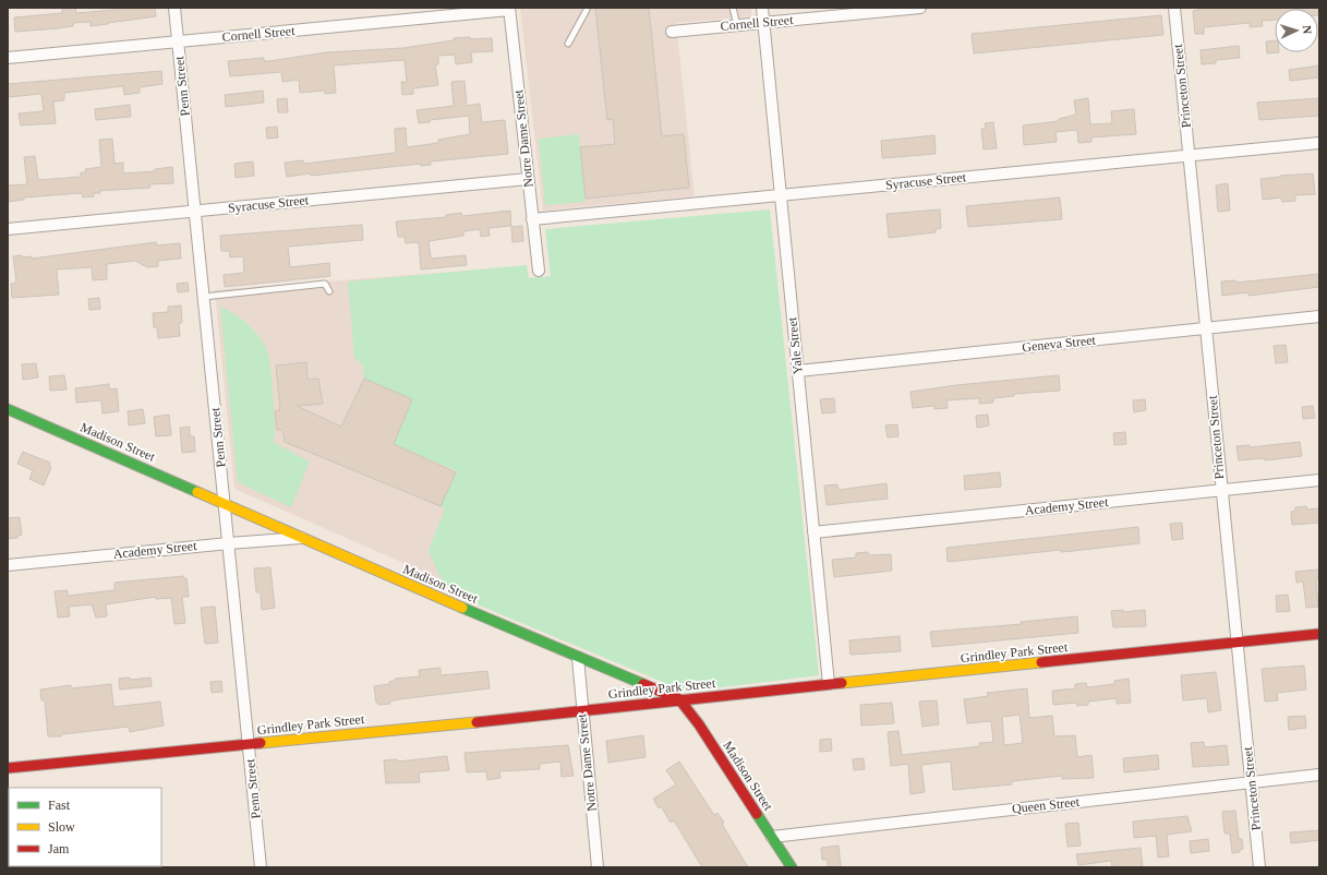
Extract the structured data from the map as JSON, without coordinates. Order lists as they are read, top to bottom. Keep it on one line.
{"streets":{"street":["Cornell Street","Penn Street","Princeton Street","Notre Dame Street","Syracuse Street","Geneva Street","Yale Street","Madison Street","Academy Street","Grindley Park Street","Queen Street"]},"crossings":[["Cornell Street","Penn Street"],["Cornell Street","Notre Dame Street"],["Cornell Street","Yale Street"],["Penn Street","Syracuse Street"],["Penn Street","Madison Street"],["Penn Street","Academy Street"],["Penn Street","Grindley Park Street"],["Princeton Street","Syracuse Street"],["Princeton Street","Geneva Street"],["Princeton Street","Academy Street"],["Princeton Street","Grindley Park Street"],["Princeton Street","Queen Street"],["Notre Dame Street","Syracuse Street"],["Notre Dame Street","Madison Street"],["Notre Dame Street","Grindley Park Street"],["Syracuse Street","Yale Street"],["Geneva Street","Yale Street"],["Yale Street","Academy Street"],["Yale Street","Grindley Park Street"],["Madison Street","Academy Street"],["Madison Street","Grindley Park Street"],["Madison Street","Queen Street"]],"legend":["Fast","Slow","Jam"],"north":"right"}
